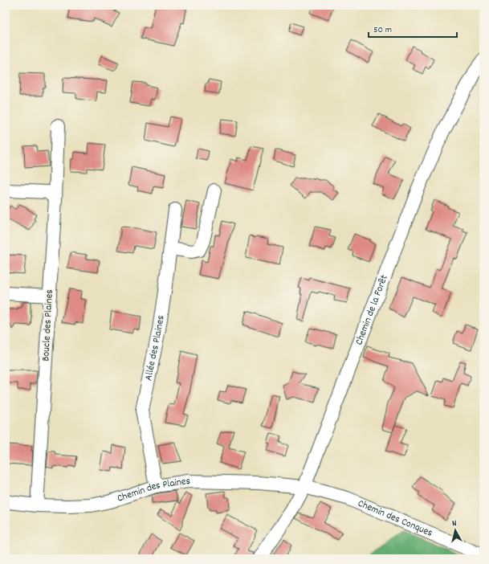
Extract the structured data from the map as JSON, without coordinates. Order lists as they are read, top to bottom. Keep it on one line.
{"streets":{"street":["Chemin de la Forêt","Boucle des Plaines","Allée des Plaines","Chemin des Plaines","Chemin des Conques"]},"crossings":[["Chemin de la Forêt","Chemin des Plaines"],["Chemin de la Forêt","Chemin des Conques"],["Boucle des Plaines","Chemin des Plaines"],["Allée des Plaines","Chemin des Plaines"],["Chemin des Plaines","Chemin des Conques"]],"scale_bar":"50 m","north":"top"}
